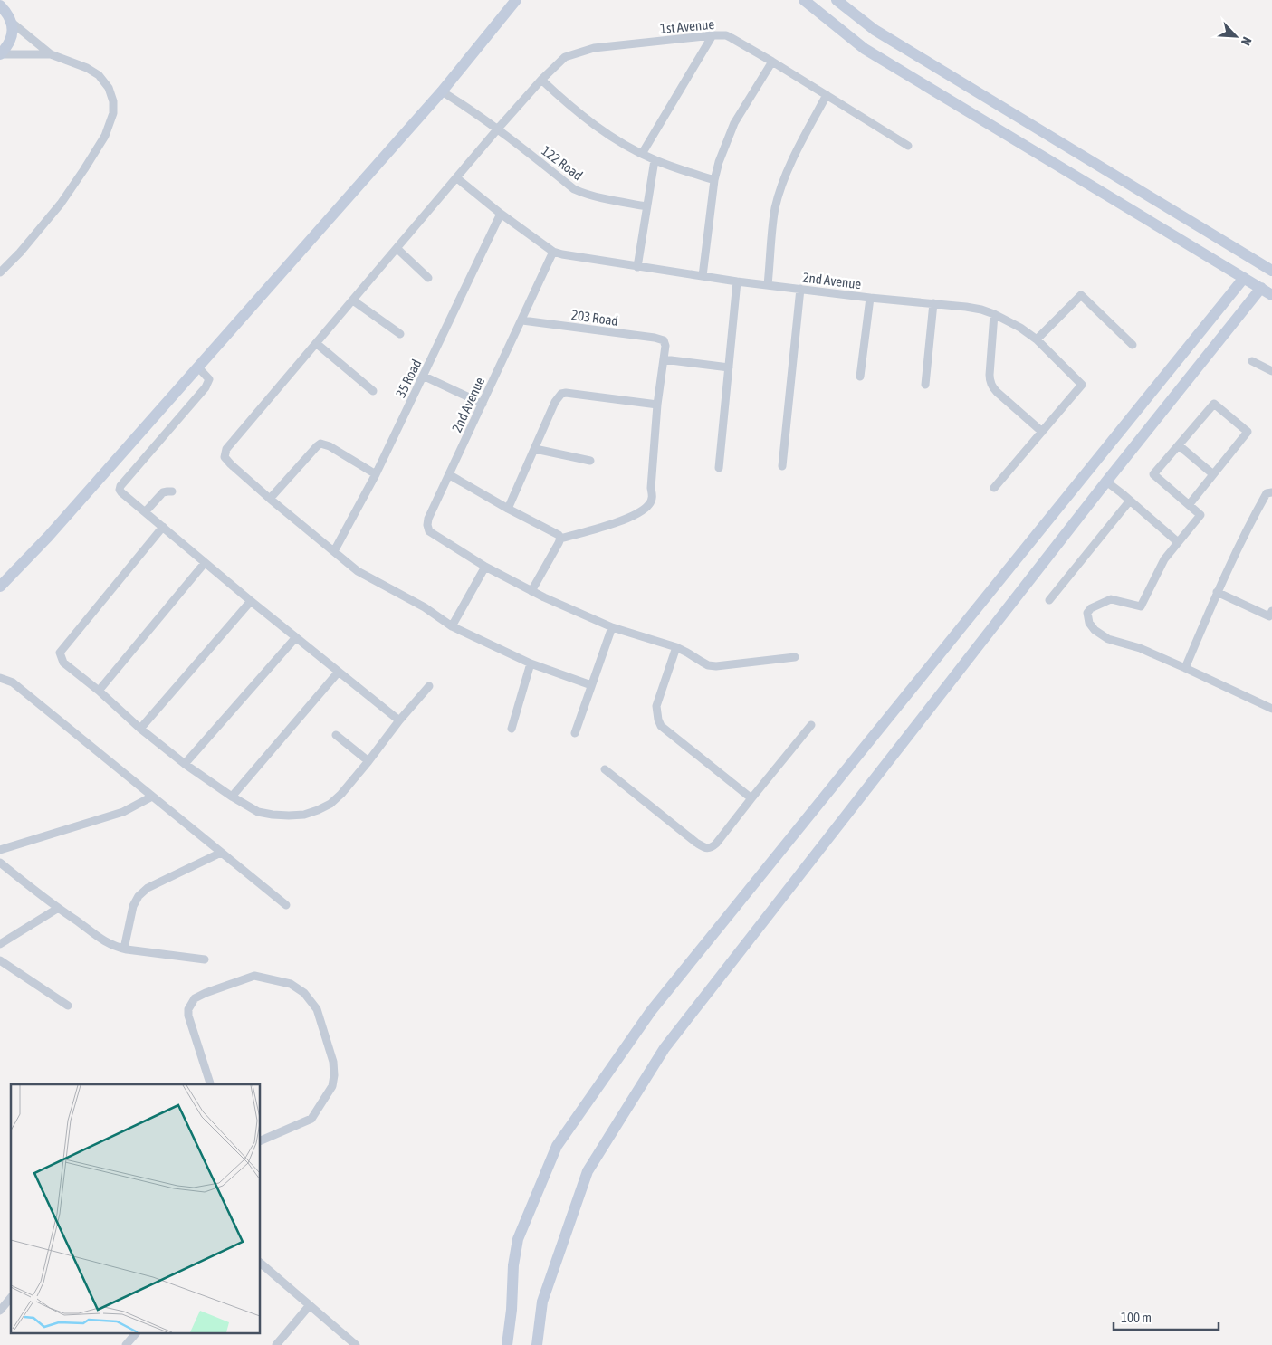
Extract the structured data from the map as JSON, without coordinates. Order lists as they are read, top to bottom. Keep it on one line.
{"streets":{"street":["1st Avenue","122 Road","2nd Avenue","203 Road","35 Road"]},"crossings":[["1st Avenue","122 Road"],["1st Avenue","2nd Avenue"],["2nd Avenue","203 Road"],["2nd Avenue","35 Road"]],"scale_bar":"100 m","north":"bottom right"}
